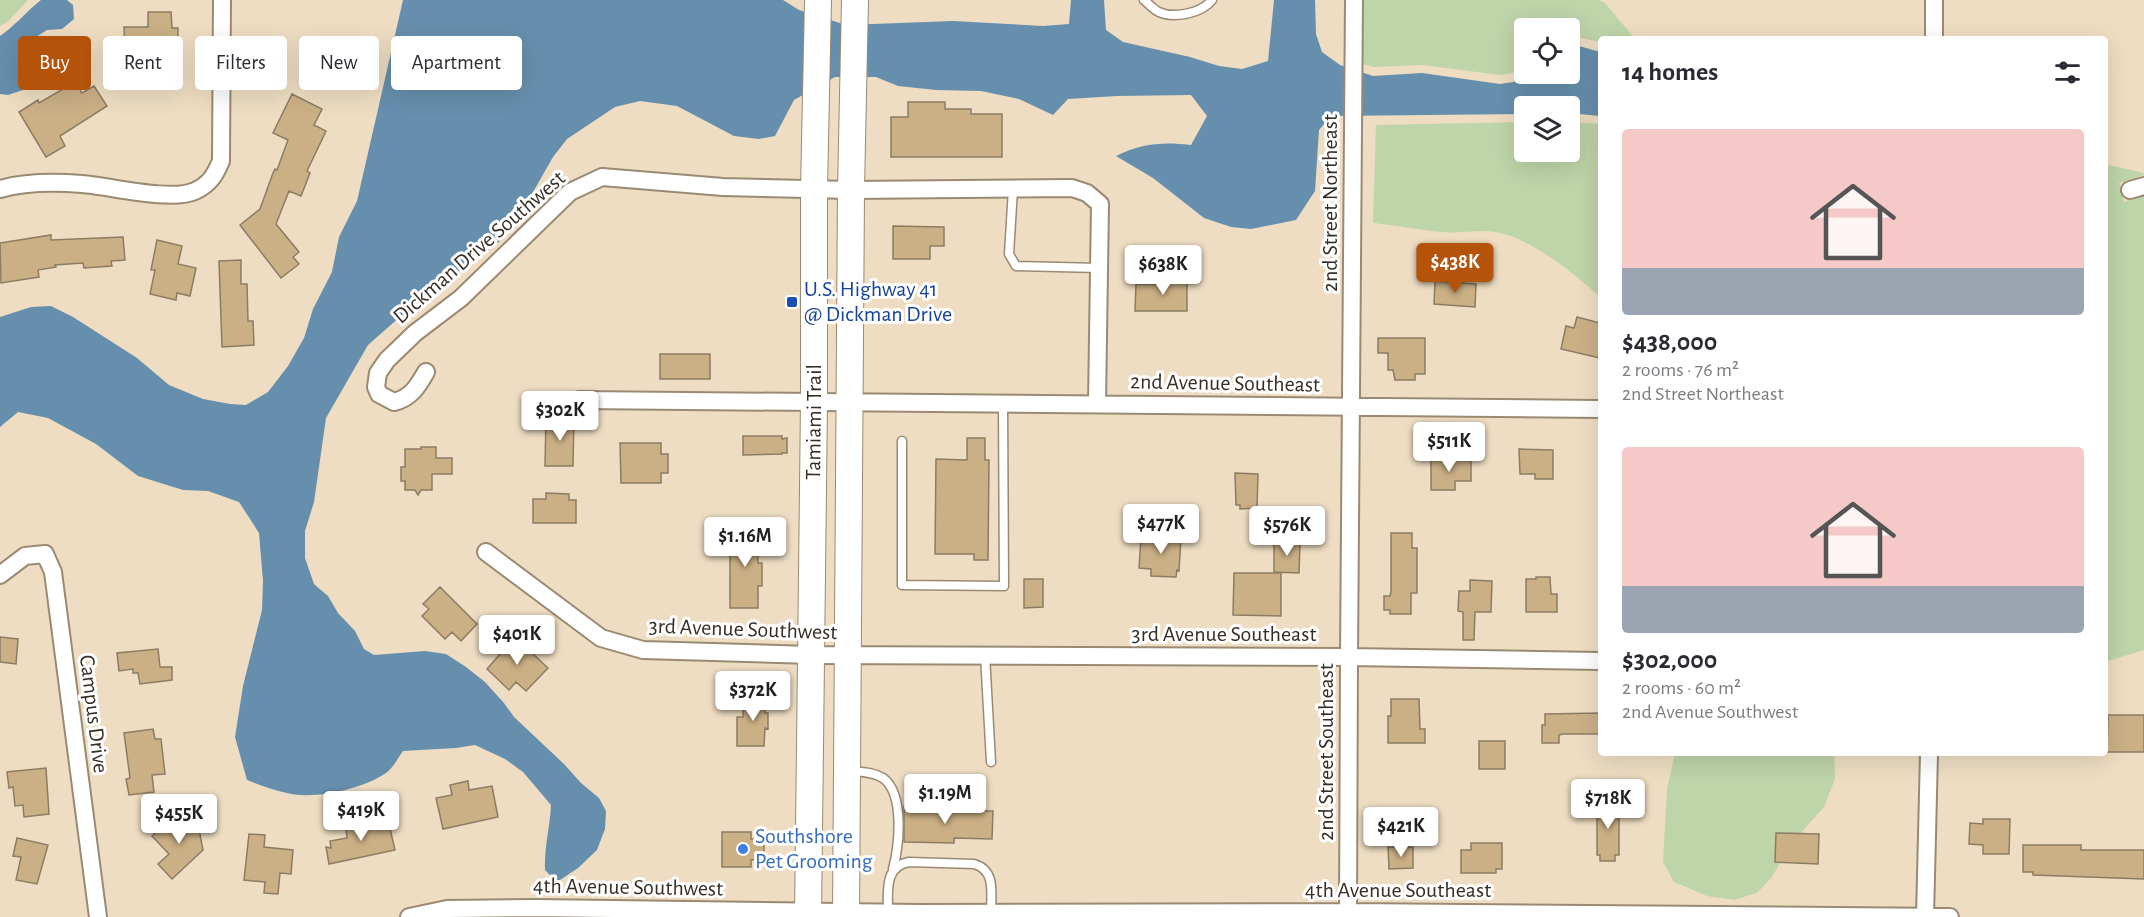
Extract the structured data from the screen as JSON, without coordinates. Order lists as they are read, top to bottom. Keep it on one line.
{"streets":{"main road":["Tamiami Trail"],"street":["2nd Street Northeast","Dickman Drive Southwest","2nd Avenue Southeast","3rd Avenue Southwest","3rd Avenue Southeast","Campus Drive","2nd Street Southeast","4th Avenue Southwest","4th Avenue Southeast"]},"crossings":[["2nd Street Northeast","2nd Avenue Southeast"],["2nd Street Northeast","2nd Street Southeast"],["Dickman Drive Southwest","Tamiami Trail"],["2nd Avenue Southeast","Tamiami Trail"],["2nd Avenue Southeast","2nd Street Southeast"],["Tamiami Trail","3rd Avenue Southwest"],["Tamiami Trail","3rd Avenue Southeast"],["Tamiami Trail","4th Avenue Southwest"],["Tamiami Trail","4th Avenue Southeast"],["3rd Avenue Southwest","3rd Avenue Southeast"],["3rd Avenue Southeast","2nd Street Southeast"],["2nd Street Southeast","4th Avenue Southeast"],["4th Avenue Southwest","4th Avenue Southeast"]],"places":{"transit":["U.S. Highway 41 @ Dickman Drive"],"other":["Southshore Pet Grooming"]},"page":{"chip":["Buy","Rent","Filters","New","Apartment"],"heading":"14 homes","list":[{"name":"$438,000","note":"2 rooms · 76 m² · 2nd Street Northeast"},{"name":"$302,000","note":"2 rooms · 60 m² · 2nd Avenue Southwest"}],"price":["$438K","$638K","$302K","$511K","$477K","$576K","$1.16M","$401K","$372K","$1.19M","$718K","$419K","$455K","$421K"]}}
